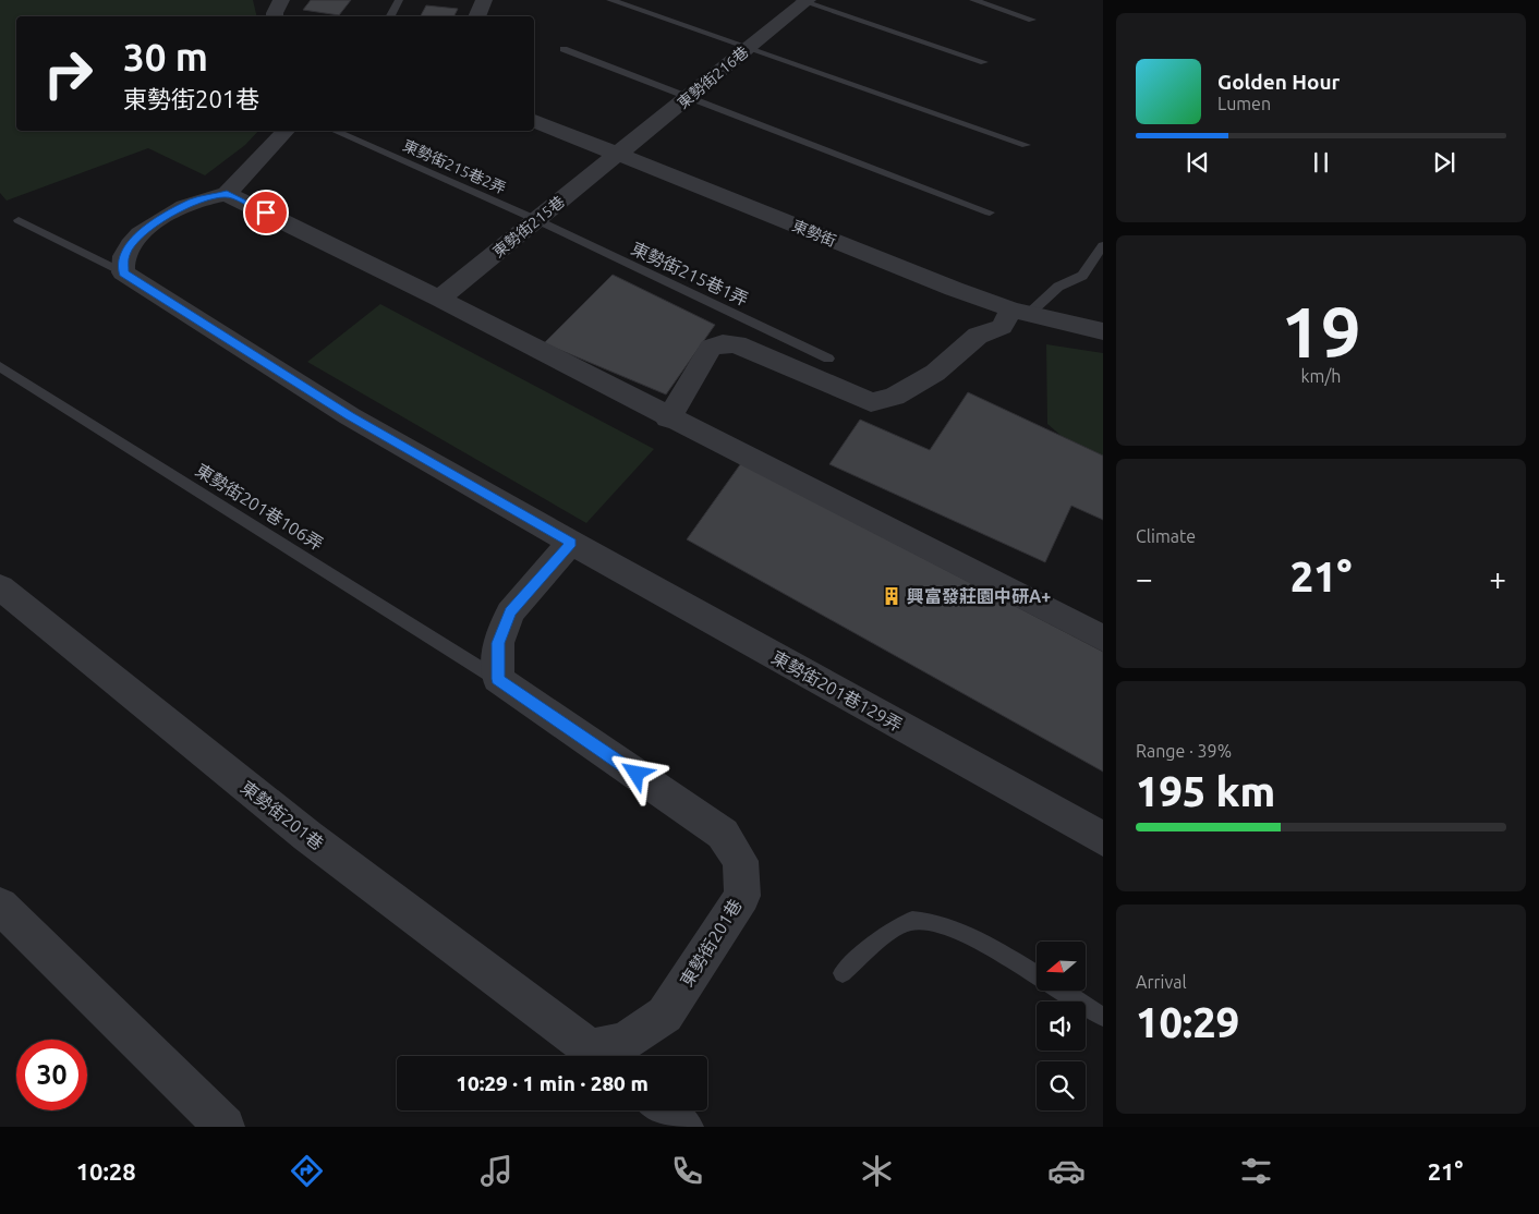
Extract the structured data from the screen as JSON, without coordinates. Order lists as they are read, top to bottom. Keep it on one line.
{"streets":{"street":["東勢街216巷","東勢街215巷","東勢街","東勢街201巷129弄","東勢街201巷"],"lane":["東勢街215巷2弄","東勢街215巷1弄","東勢街201巷106弄"]},"crossings":[["東勢街216巷","東勢街215巷"],["東勢街216巷","東勢街"],["東勢街215巷2弄","東勢街215巷"],["東勢街215巷2弄","東勢街215巷1弄"],["東勢街215巷","東勢街"],["東勢街215巷","東勢街215巷1弄"],["東勢街201巷106弄","東勢街201巷"]],"places":{"building":["興富發莊園中研A+"]},"north":"left","page":{"turn":["30 m","東勢街201巷"],"song":["Golden Hour","Lumen"],"tile":[["19","km/h"],"Climate",["Range · 39%","195 km"],["Arrival","10:29"]],"heat":["−","21°","+"],"limit":"30","trip":"10:29 · 1 min · 280 m","tabs":["10:28","21°"]}}
